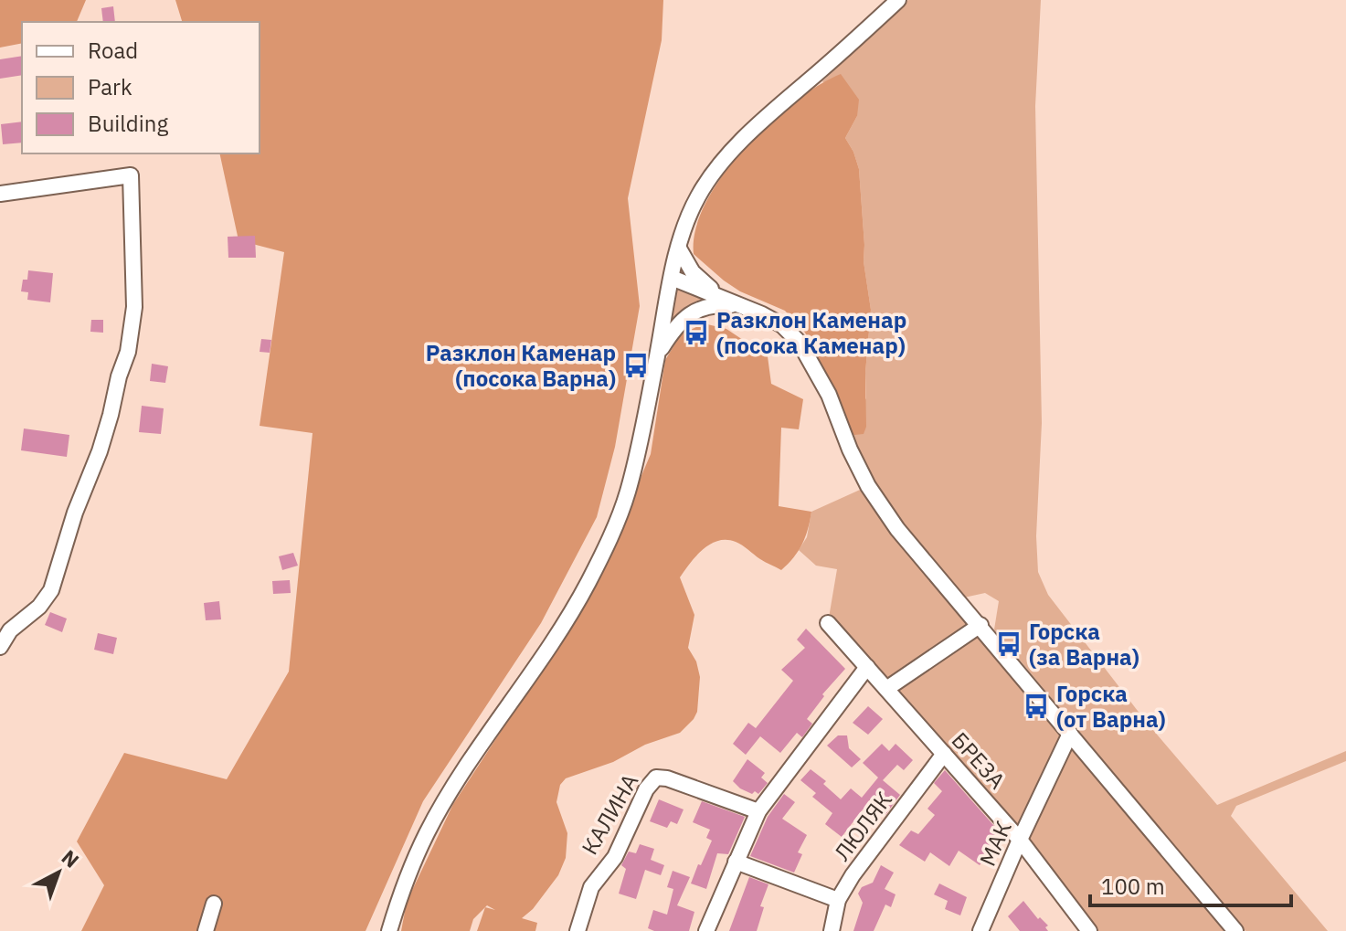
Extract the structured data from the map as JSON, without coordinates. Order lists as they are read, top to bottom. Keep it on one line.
{"streets":{"street":["БРЕЗА","КАЛИНА","ЛЮЛЯК","МАК"]},"crossings":[["БРЕЗА","ЛЮЛЯК"],["БРЕЗА","МАК"]],"places":{"bus stop":["Разклон Каменар (посока Каменар)","Разклон Каменар (посока Варна)","Горска (за Варна)","Горска (от Варна)"]},"legend":["Road","Park","Building"],"scale_bar":"100 m","north":"top right"}
